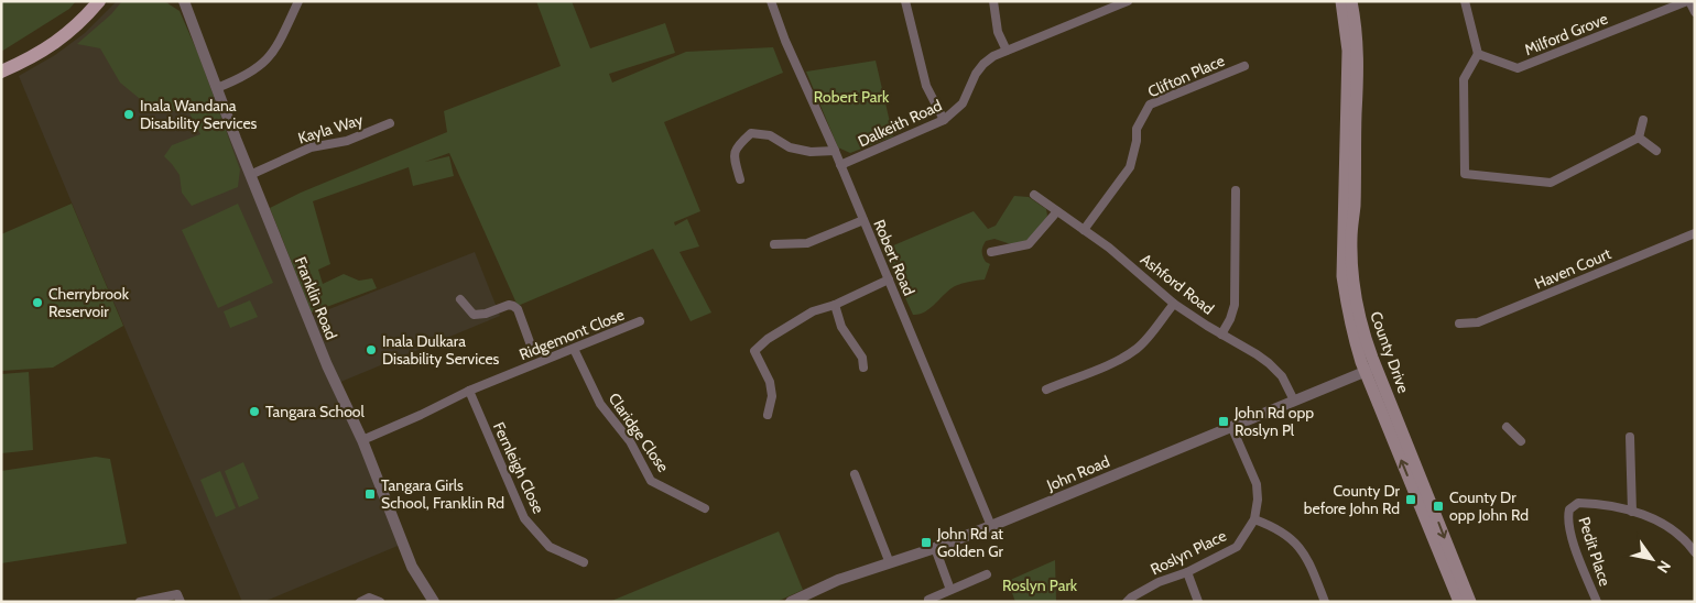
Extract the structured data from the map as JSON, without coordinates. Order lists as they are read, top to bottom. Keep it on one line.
{"streets":{"main road":["County Drive"],"street":["Milford Grove","Clifton Place","Dalkeith Road","Kayla Way","Robert Road","Haven Court","Ashford Road","Franklin Road","Ridgemont Close","Claridge Close","Fernleigh Close","John Road","Pedit Place","Roslyn Place"]},"crossings":[["Clifton Place","Ashford Road"],["Dalkeith Road","Robert Road"],["Kayla Way","Franklin Road"],["Robert Road","John Road"],["Ashford Road","John Road"],["Franklin Road","Ridgemont Close"],["Ridgemont Close","Claridge Close"],["Ridgemont Close","Fernleigh Close"],["County Drive","John Road"],["John Road","Roslyn Place"]],"parks":["Robert Park","Roslyn Park"],"places":{"other":["Inala Wandana Disability Services","Cherrybrook Reservoir","Inala Dulkara Disability Services","Tangara School"],"transit":["John Rd opp Roslyn Pl","Tangara Girls School, Franklin Rd","County Dr before John Rd","County Dr opp John Rd","John Rd at Golden Gr"]},"north":"bottom right"}
